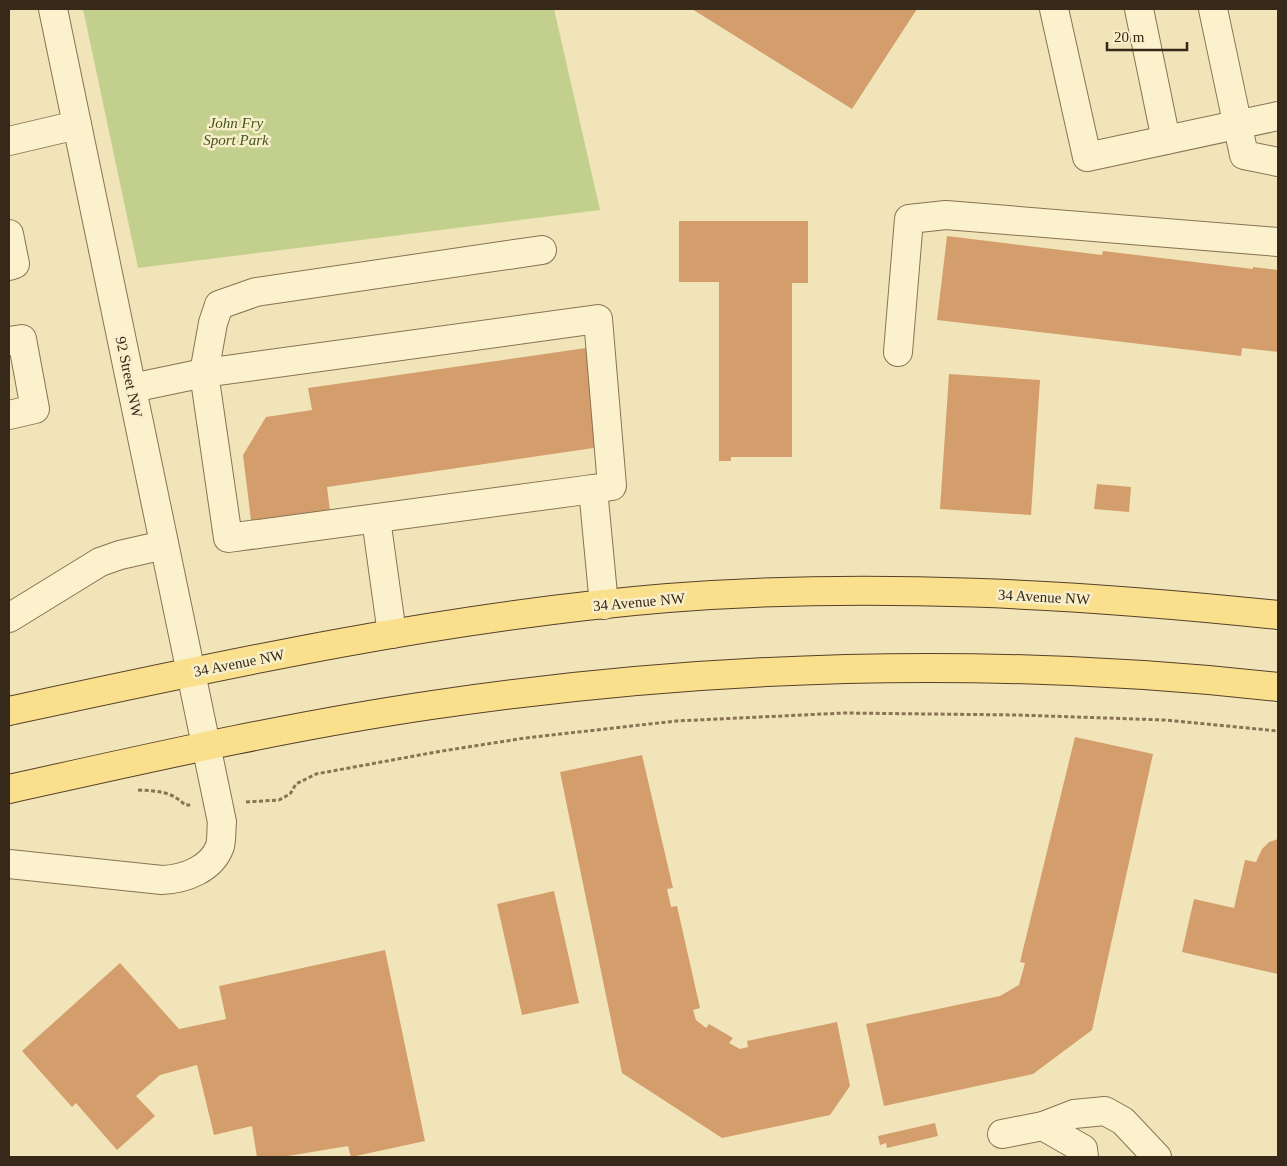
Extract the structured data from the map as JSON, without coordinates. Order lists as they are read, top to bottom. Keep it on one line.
{"streets":{"main road":["34 Avenue NW"],"street":["92 Street NW"]},"crossings":[["92 Street NW","34 Avenue NW"]],"parks":["John Fry Sport Park"],"scale_bar":"20 m"}
